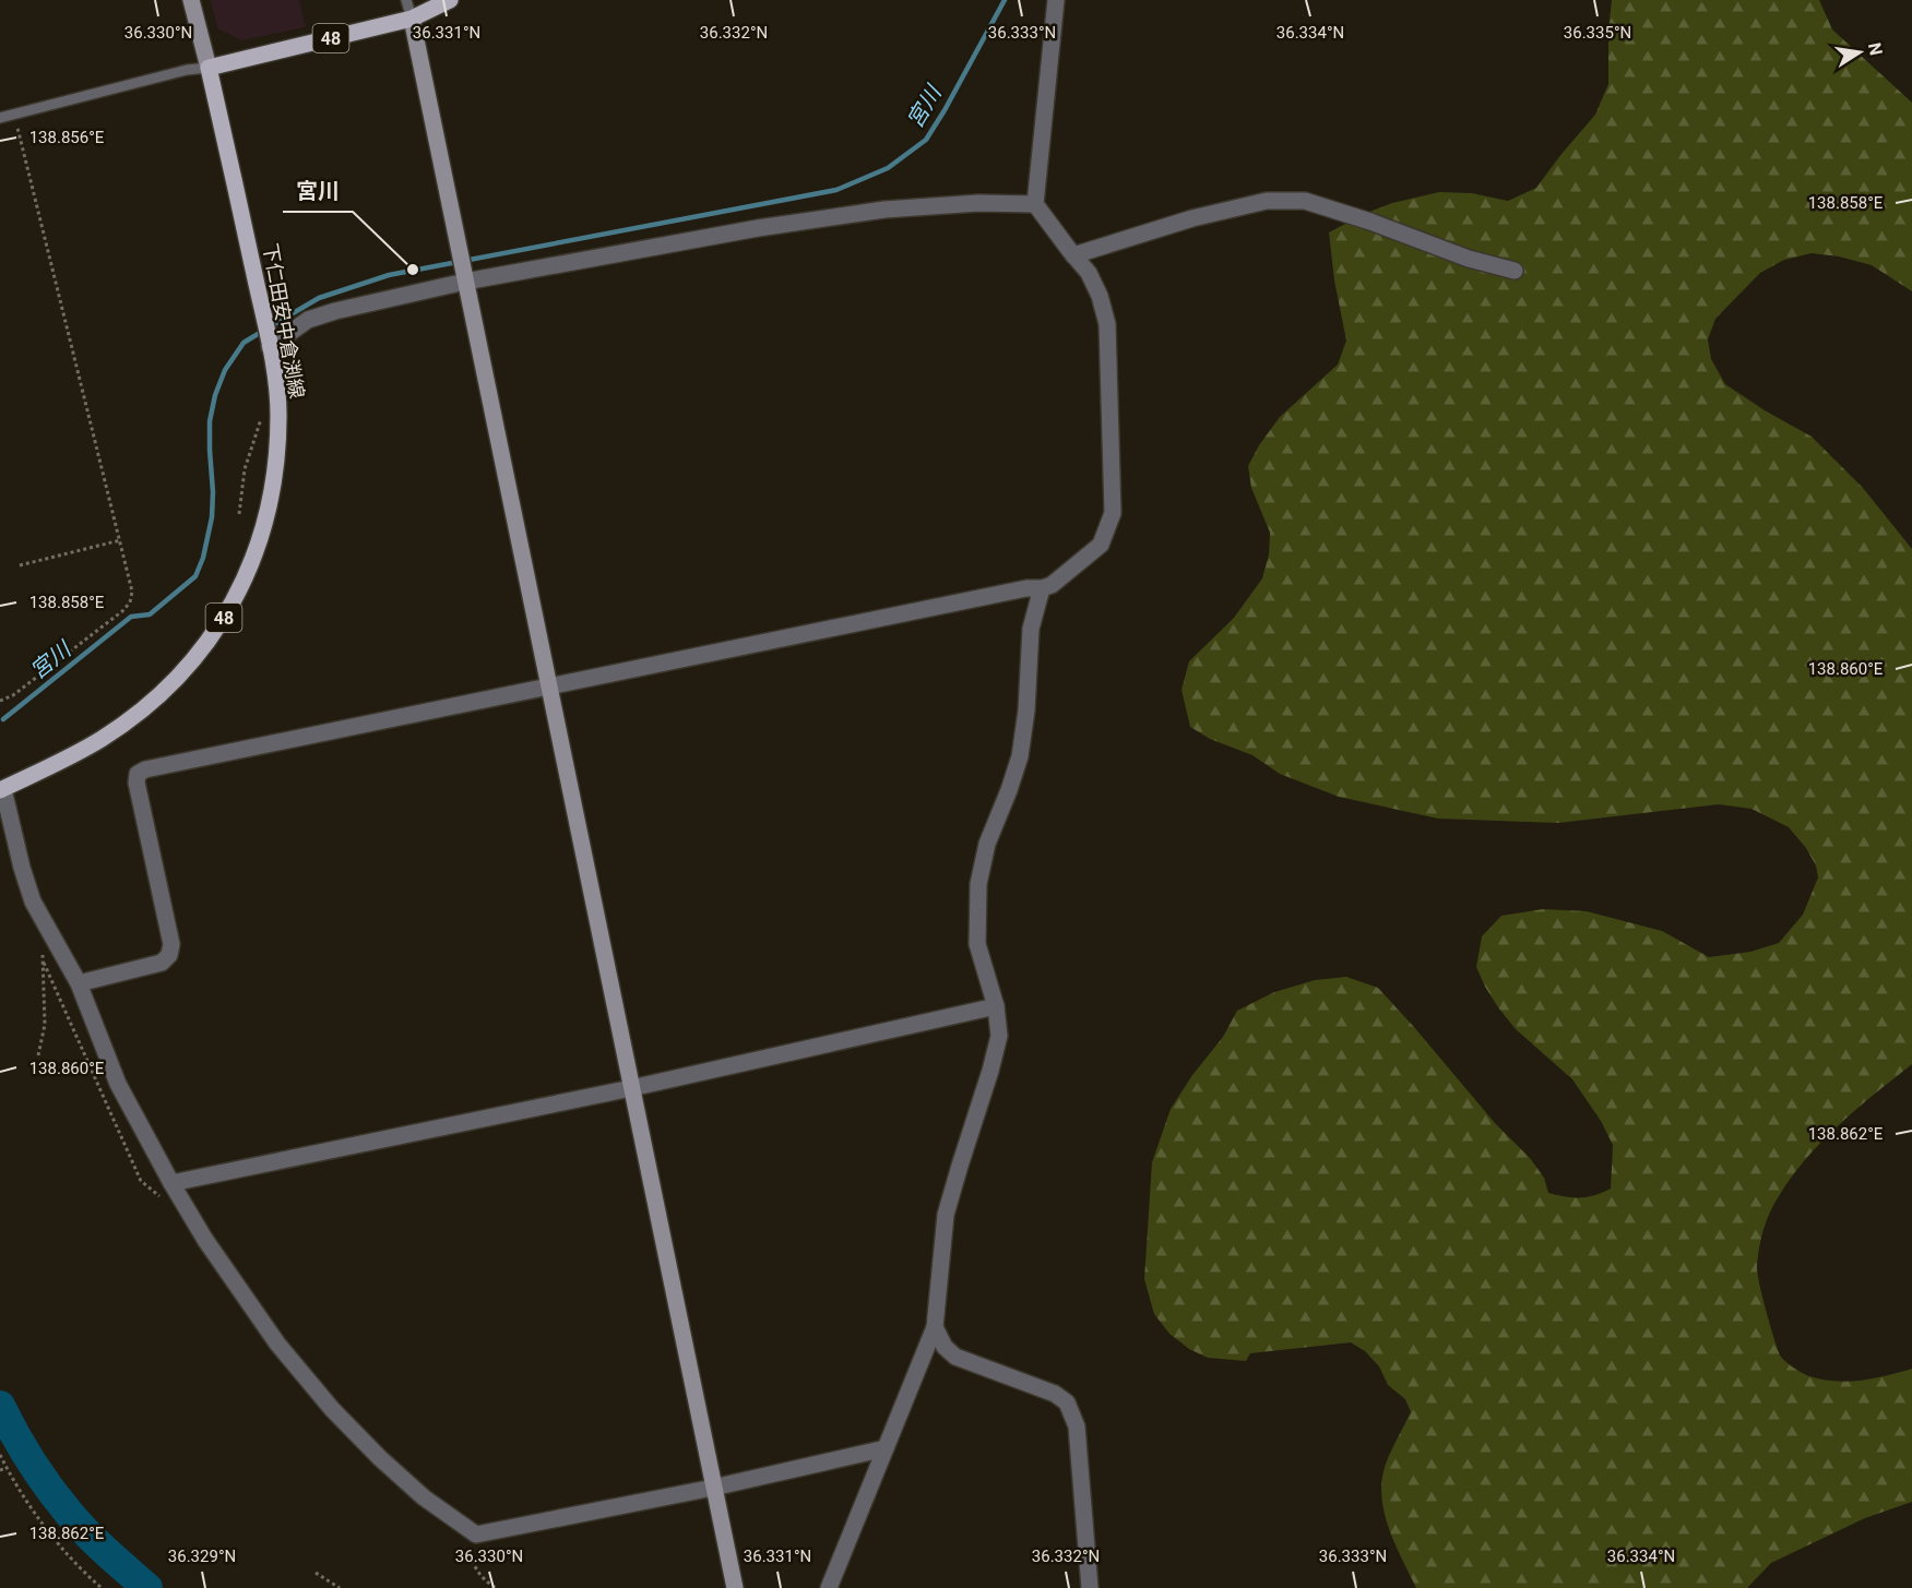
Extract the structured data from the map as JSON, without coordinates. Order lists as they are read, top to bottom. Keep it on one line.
{"streets":{"main road":["48","下仁田安中倉渕線"]},"crossings":[["48","下仁田安中倉渕線"]],"water":["宮川"],"places":["宮川"],"north":"right","coordinates":["36.330°N","36.331°N","36.332°N","36.333°N","36.334°N","36.335°N","138.856°E","138.858°E","138.860°E","138.862°E","36.329°N"]}
